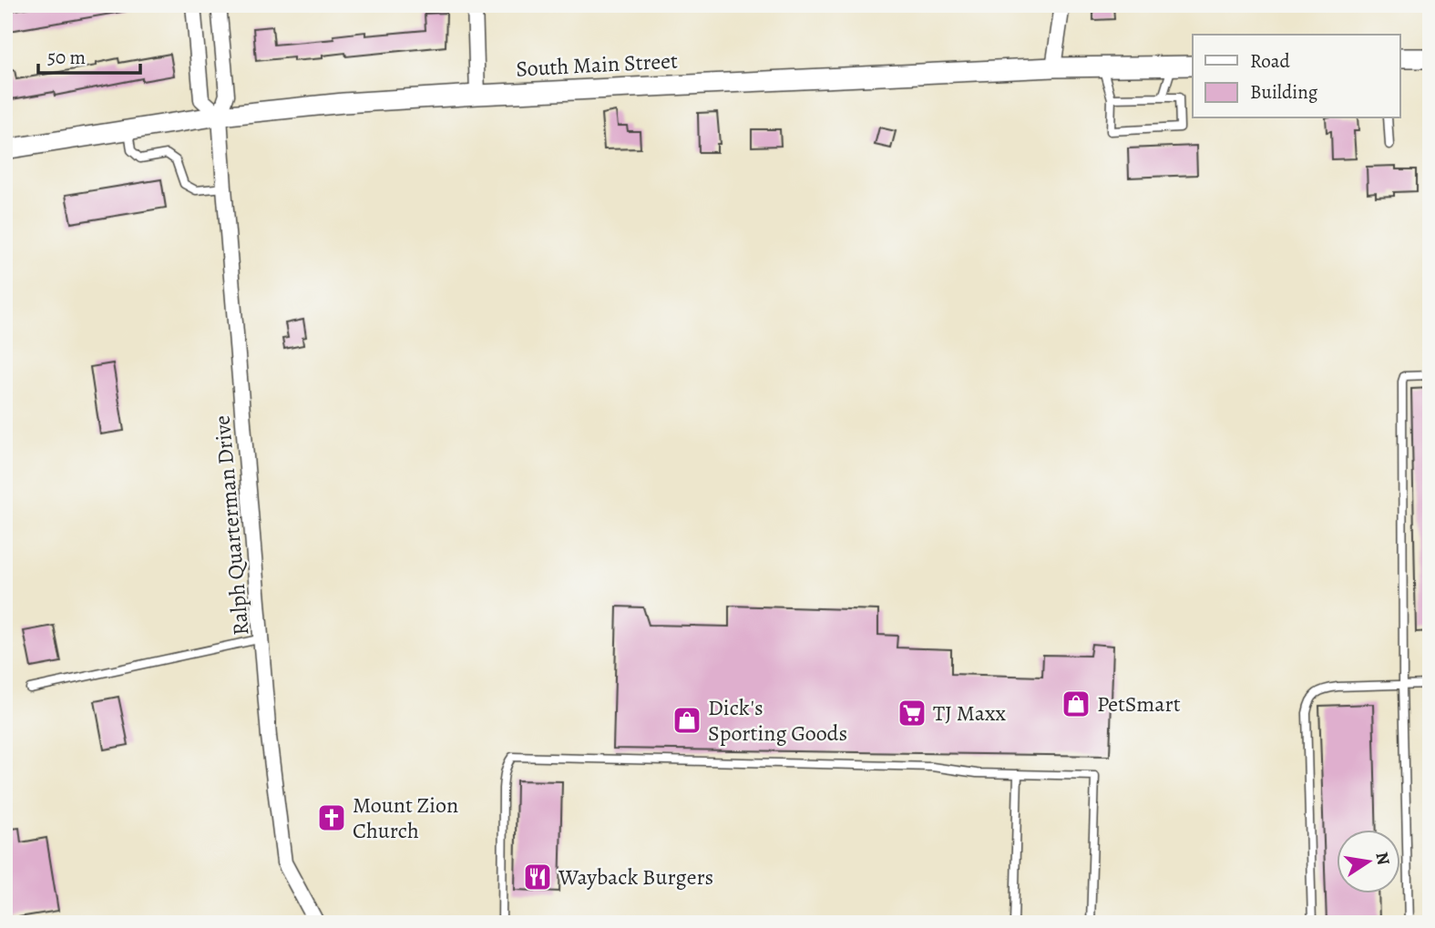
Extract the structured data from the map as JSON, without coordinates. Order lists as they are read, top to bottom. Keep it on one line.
{"streets":{"street":["South Main Street","Ralph Quarterman Drive"]},"crossings":[["South Main Street","Ralph Quarterman Drive"]],"places":{"shop":["PetSmart","Dick's Sporting Goods"],"supermarket":["TJ Maxx"],"church":["Mount Zion Church"],"restaurant":["Wayback Burgers"]},"legend":["Road","Building"],"scale_bar":"50 m","north":"right"}
